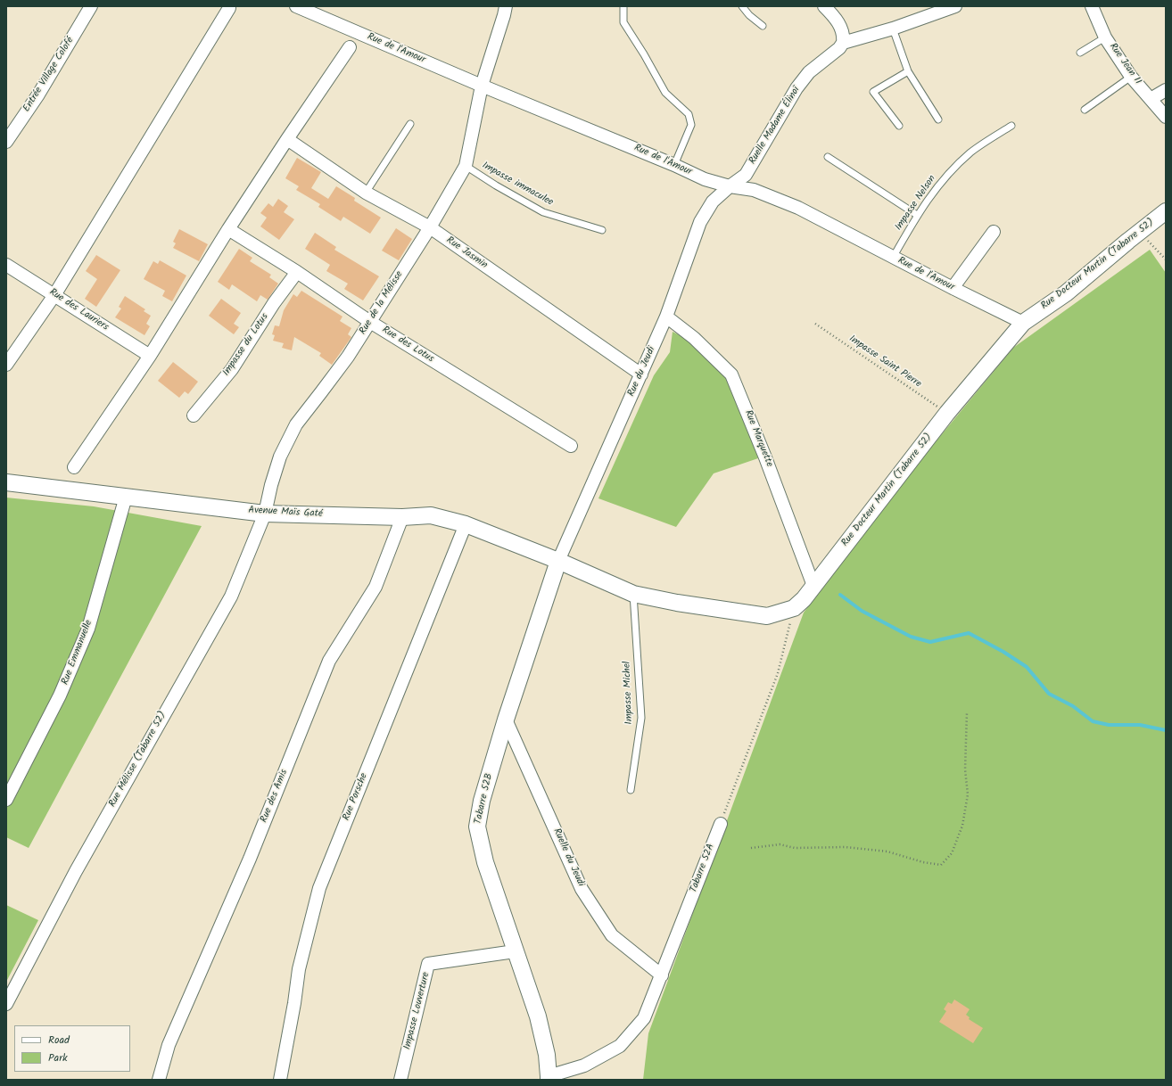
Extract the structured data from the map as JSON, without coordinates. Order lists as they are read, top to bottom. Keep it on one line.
{"streets":{"street":["Rue de l'Amour","Rue Jean II","Entrée Village Colofé","Ruelle Madame Élinoï","Rue Jasmin","Rue Docteur Martin (Tabarre 52)","Rue de la Mélisse","Rue des Lauriers","Impasse du Lotus","Rue des Lotus","Rue du Jeudi","Rue Marquette","Avenue Maïs Gaté","Rue Emmanuelle","Rue Mélisse (Tabarre 52)","Rue des Amis","Rue Porsche","Tabarre 52B","Ruelle du Jeudi","Tabarre 52A","Impasse Louverture"],"lane":["Impasse immaculee","Impasse Nelson","Impasse Michel"],"path":["Impasse Saint Pierre"]},"crossings":[["Rue de l'Amour","Ruelle Madame Élinoï"],["Rue de l'Amour","Impasse Nelson"],["Rue de l'Amour","Rue Docteur Martin (Tabarre 52)"],["Rue de l'Amour","Rue de la Mélisse"],["Rue de l'Amour","Rue du Jeudi"],["Ruelle Madame Élinoï","Rue du Jeudi"],["Impasse immaculee","Rue de la Mélisse"],["Rue Jasmin","Rue de la Mélisse"],["Rue Jasmin","Rue du Jeudi"],["Rue Docteur Martin (Tabarre 52)","Impasse Saint Pierre"],["Rue Docteur Martin (Tabarre 52)","Rue du Jeudi"],["Rue Docteur Martin (Tabarre 52)","Rue Marquette"],["Rue Docteur Martin (Tabarre 52)","Avenue Maïs Gaté"],["Rue Docteur Martin (Tabarre 52)","Impasse Michel"],["Rue Docteur Martin (Tabarre 52)","Tabarre 52B"],["Rue de la Mélisse","Rue des Lotus"],["Rue de la Mélisse","Avenue Maïs Gaté"],["Rue de la Mélisse","Rue Mélisse (Tabarre 52)"],["Impasse du Lotus","Rue des Lotus"],["Rue du Jeudi","Rue Marquette"],["Rue du Jeudi","Avenue Maïs Gaté"],["Rue du Jeudi","Tabarre 52B"],["Avenue Maïs Gaté","Rue Emmanuelle"],["Avenue Maïs Gaté","Rue Mélisse (Tabarre 52)"],["Avenue Maïs Gaté","Rue des Amis"],["Avenue Maïs Gaté","Rue Porsche"],["Avenue Maïs Gaté","Tabarre 52B"],["Tabarre 52B","Ruelle du Jeudi"],["Tabarre 52B","Tabarre 52A"],["Tabarre 52B","Impasse Louverture"],["Ruelle du Jeudi","Tabarre 52A"]],"legend":["Road","Park"]}
